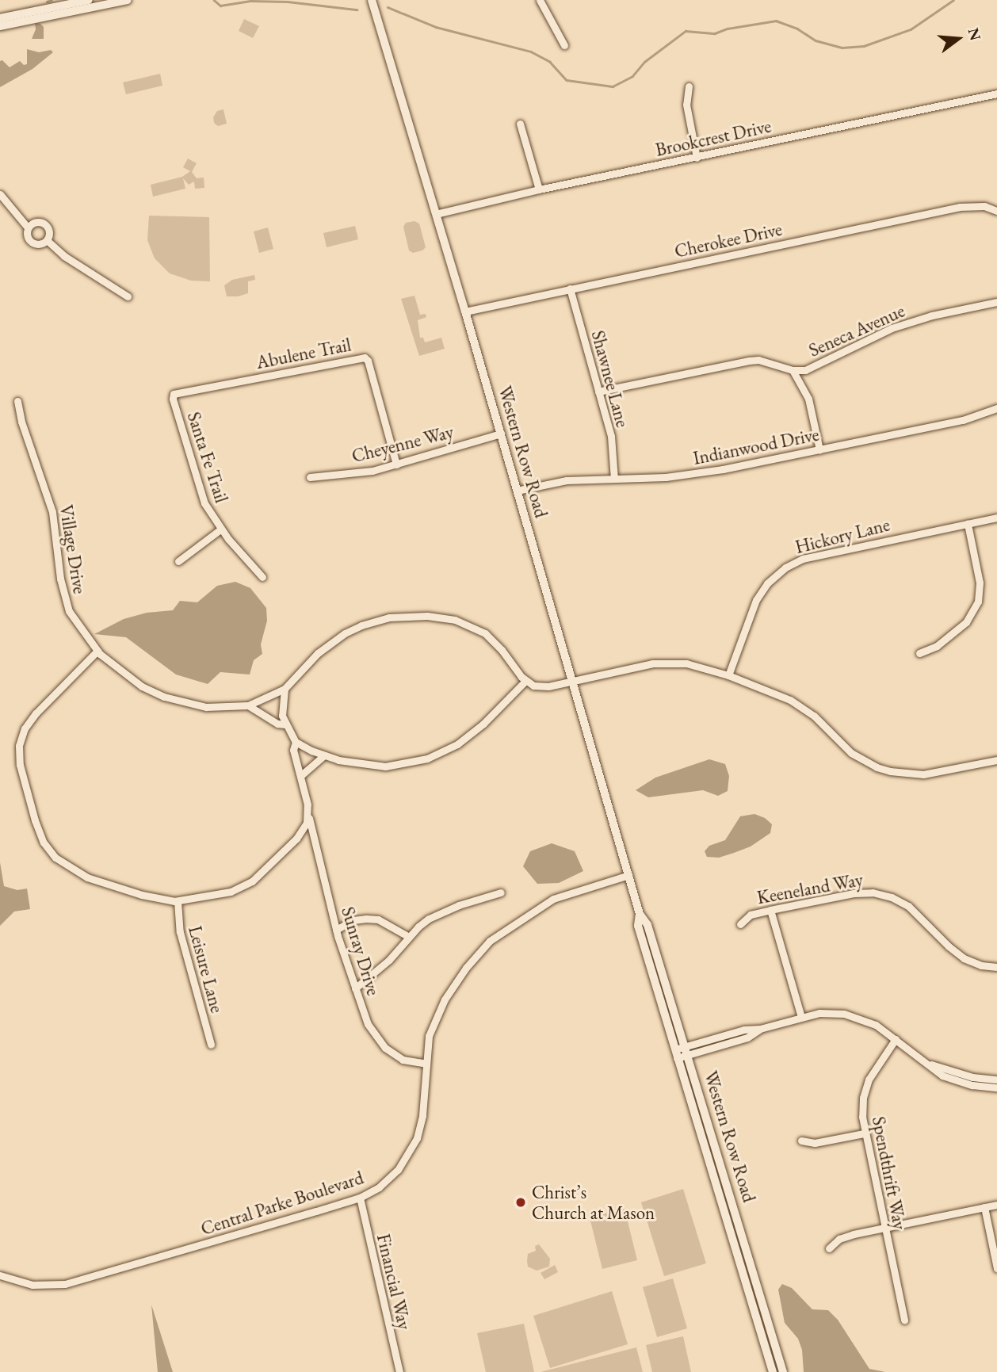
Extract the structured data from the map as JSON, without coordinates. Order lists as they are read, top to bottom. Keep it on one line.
{"streets":{"street":["Brookcrest Drive","Cherokee Drive","Seneca Avenue","Abulene Trail","Shawnee Lane","Cheyenne Way","Indianwood Drive","Western Row Road","Santa Fe Trail","Hickory Lane","Village Drive","Keeneland Way","Sunray Drive","Leisure Lane","Spendthrift Way","Central Parke Boulevard","Financial Way"]},"crossings":[["Brookcrest Drive","Western Row Road"],["Cherokee Drive","Shawnee Lane"],["Cherokee Drive","Western Row Road"],["Seneca Avenue","Shawnee Lane"],["Abulene Trail","Cheyenne Way"],["Abulene Trail","Santa Fe Trail"],["Shawnee Lane","Indianwood Drive"],["Cheyenne Way","Western Row Road"],["Indianwood Drive","Western Row Road"],["Western Row Road","Central Parke Boulevard"],["Village Drive","Sunray Drive"],["Sunray Drive","Central Parke Boulevard"],["Central Parke Boulevard","Financial Way"]],"places":["Christ’s Church at Mason"],"north":"right"}
